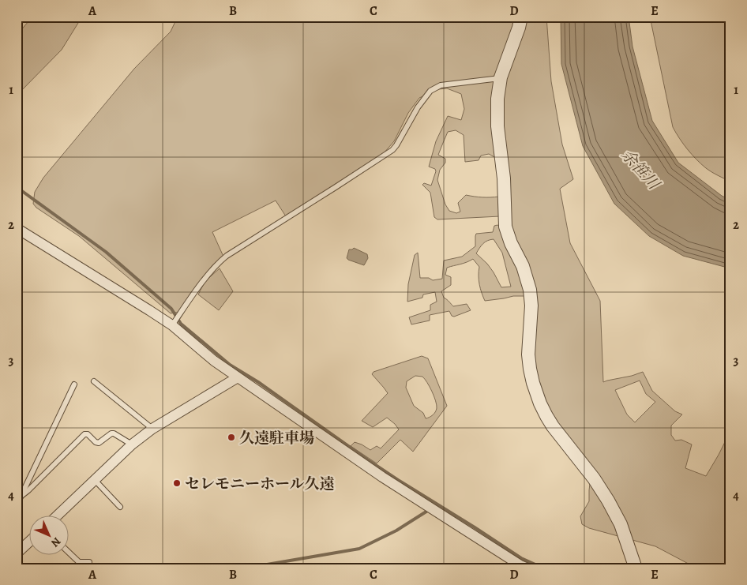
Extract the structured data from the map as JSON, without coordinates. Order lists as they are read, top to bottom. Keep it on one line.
{"water":["余笹川"],"places":["久遠駐車場","セレモニーホール久遠"],"north":"bottom right","grid":{"columns":["A","B","C","D","E"],"rows":["1","2","3","4"]}}
